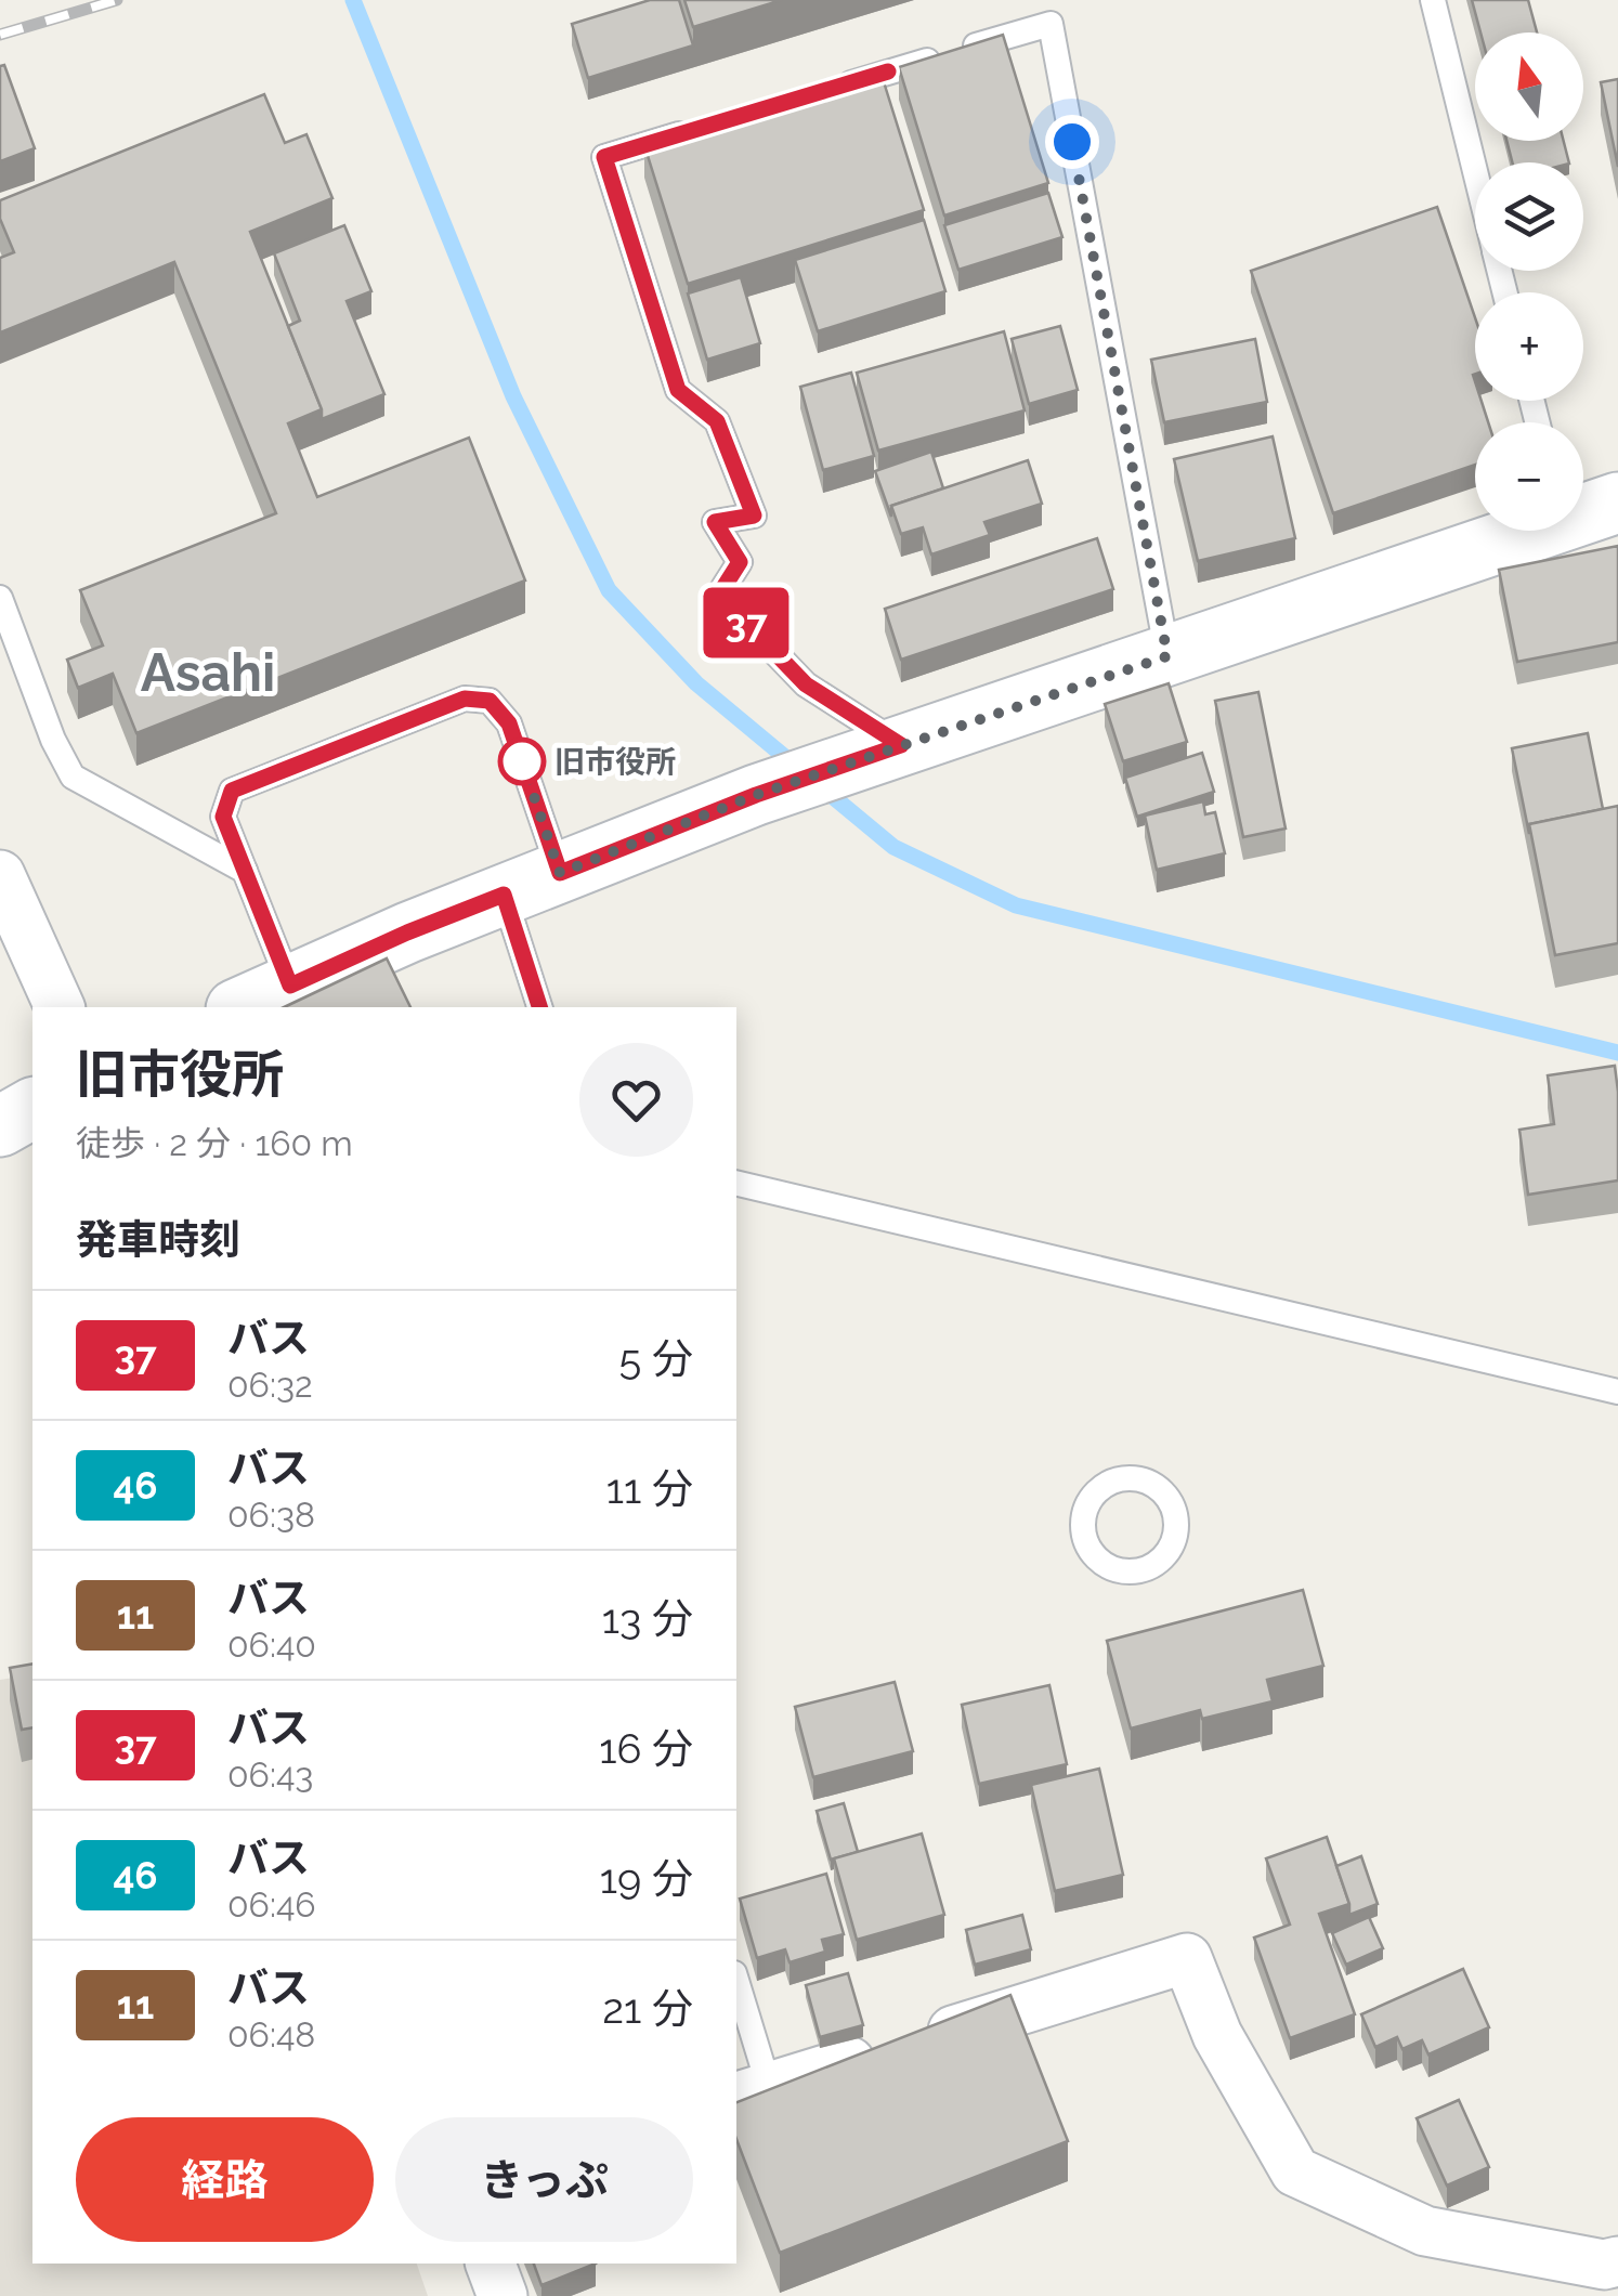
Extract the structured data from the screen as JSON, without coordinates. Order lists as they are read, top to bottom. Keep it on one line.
{"districts":["Asahi"],"places":["旧市役所"],"lines":["bus line 37"],"north":"top","page":{"on_map":"37","map_buttons":["+","−"],"heading":[["旧市役所","徒歩 · 2 分 · 160 m"],"発車時刻"],"list":[{"mark":"37","name":"バス","note":"06:32","value":"5 分"},{"mark":"46","name":"バス","note":"06:38","value":"11 分"},{"mark":"11","name":"バス","note":"06:40","value":"13 分"},{"mark":"37","name":"バス","note":"06:43","value":"16 分"},{"mark":"46","name":"バス","note":"06:46","value":"19 分"},{"mark":"11","name":"バス","note":"06:48","value":"21 分"}],"buttons":["経路","きっぷ"]}}
